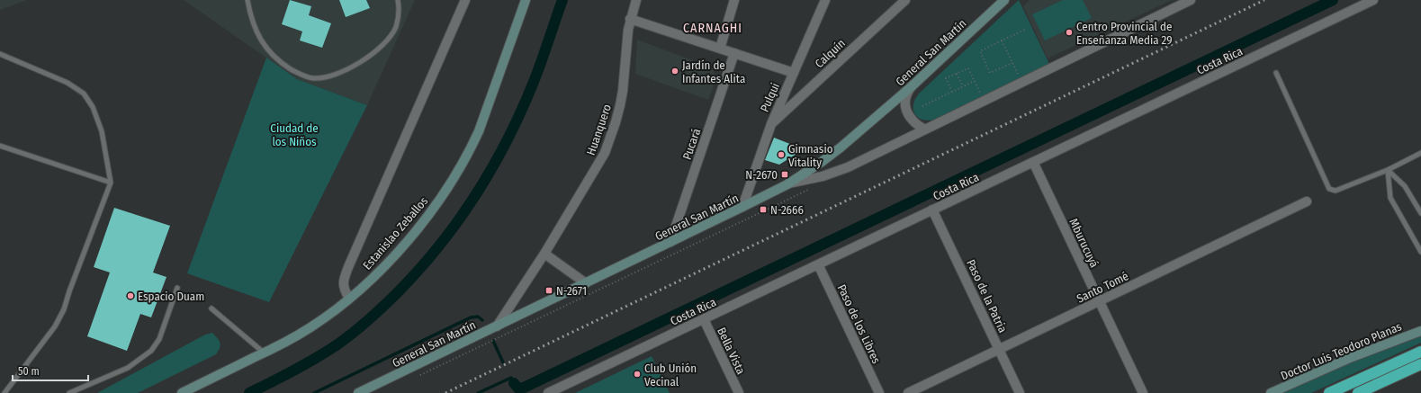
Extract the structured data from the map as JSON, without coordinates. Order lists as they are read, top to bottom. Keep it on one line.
{"streets":{"main road":["General San Martín","Estanislao Zeballos","Doctor Luis Teodoro Planas"],"street":["Calquín","Costa Rica","Pulqui","Huanquero","Pucará","Mburucuyá","Santo Tomé","Paso de la Patria","Paso de los Libres","Bella Vista"]},"crossings":[["General San Martín","Pulqui"],["General San Martín","Huanquero"],["General San Martín","Pucará"],["Calquín","Pulqui"],["Costa Rica","Mburucuyá"],["Costa Rica","Paso de la Patria"],["Costa Rica","Paso de los Libres"],["Costa Rica","Bella Vista"],["Mburucuyá","Santo Tomé"],["Santo Tomé","Paso de la Patria"]],"districts":["CARNAGHI"],"parks":["Ciudad de los Niños"],"places":{"other":["Centro Provincial de Enseñanza Media 29","Jardín de Infantes Alita","Gimnasio Vitality","Espacio Duam","Club Unión Vecinal"],"transit":["N-2670","N-2666","N-2671"]},"scale_bar":"50 m"}
